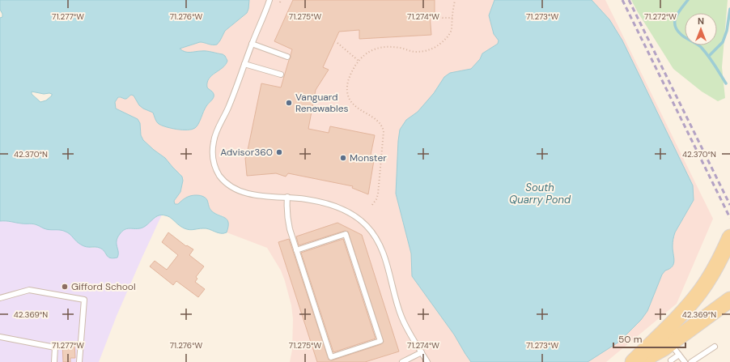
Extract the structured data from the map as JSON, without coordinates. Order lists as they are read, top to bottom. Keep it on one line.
{"water":["South Quarry Pond"],"places":["Vanguard Renewables","Advisor360","Monster","Gifford School"],"scale_bar":"50 m","north":"top","coordinates":["71.277°W","71.276°W","71.275°W","71.274°W","71.273°W","71.272°W","42.370°N","42.369°N"]}
